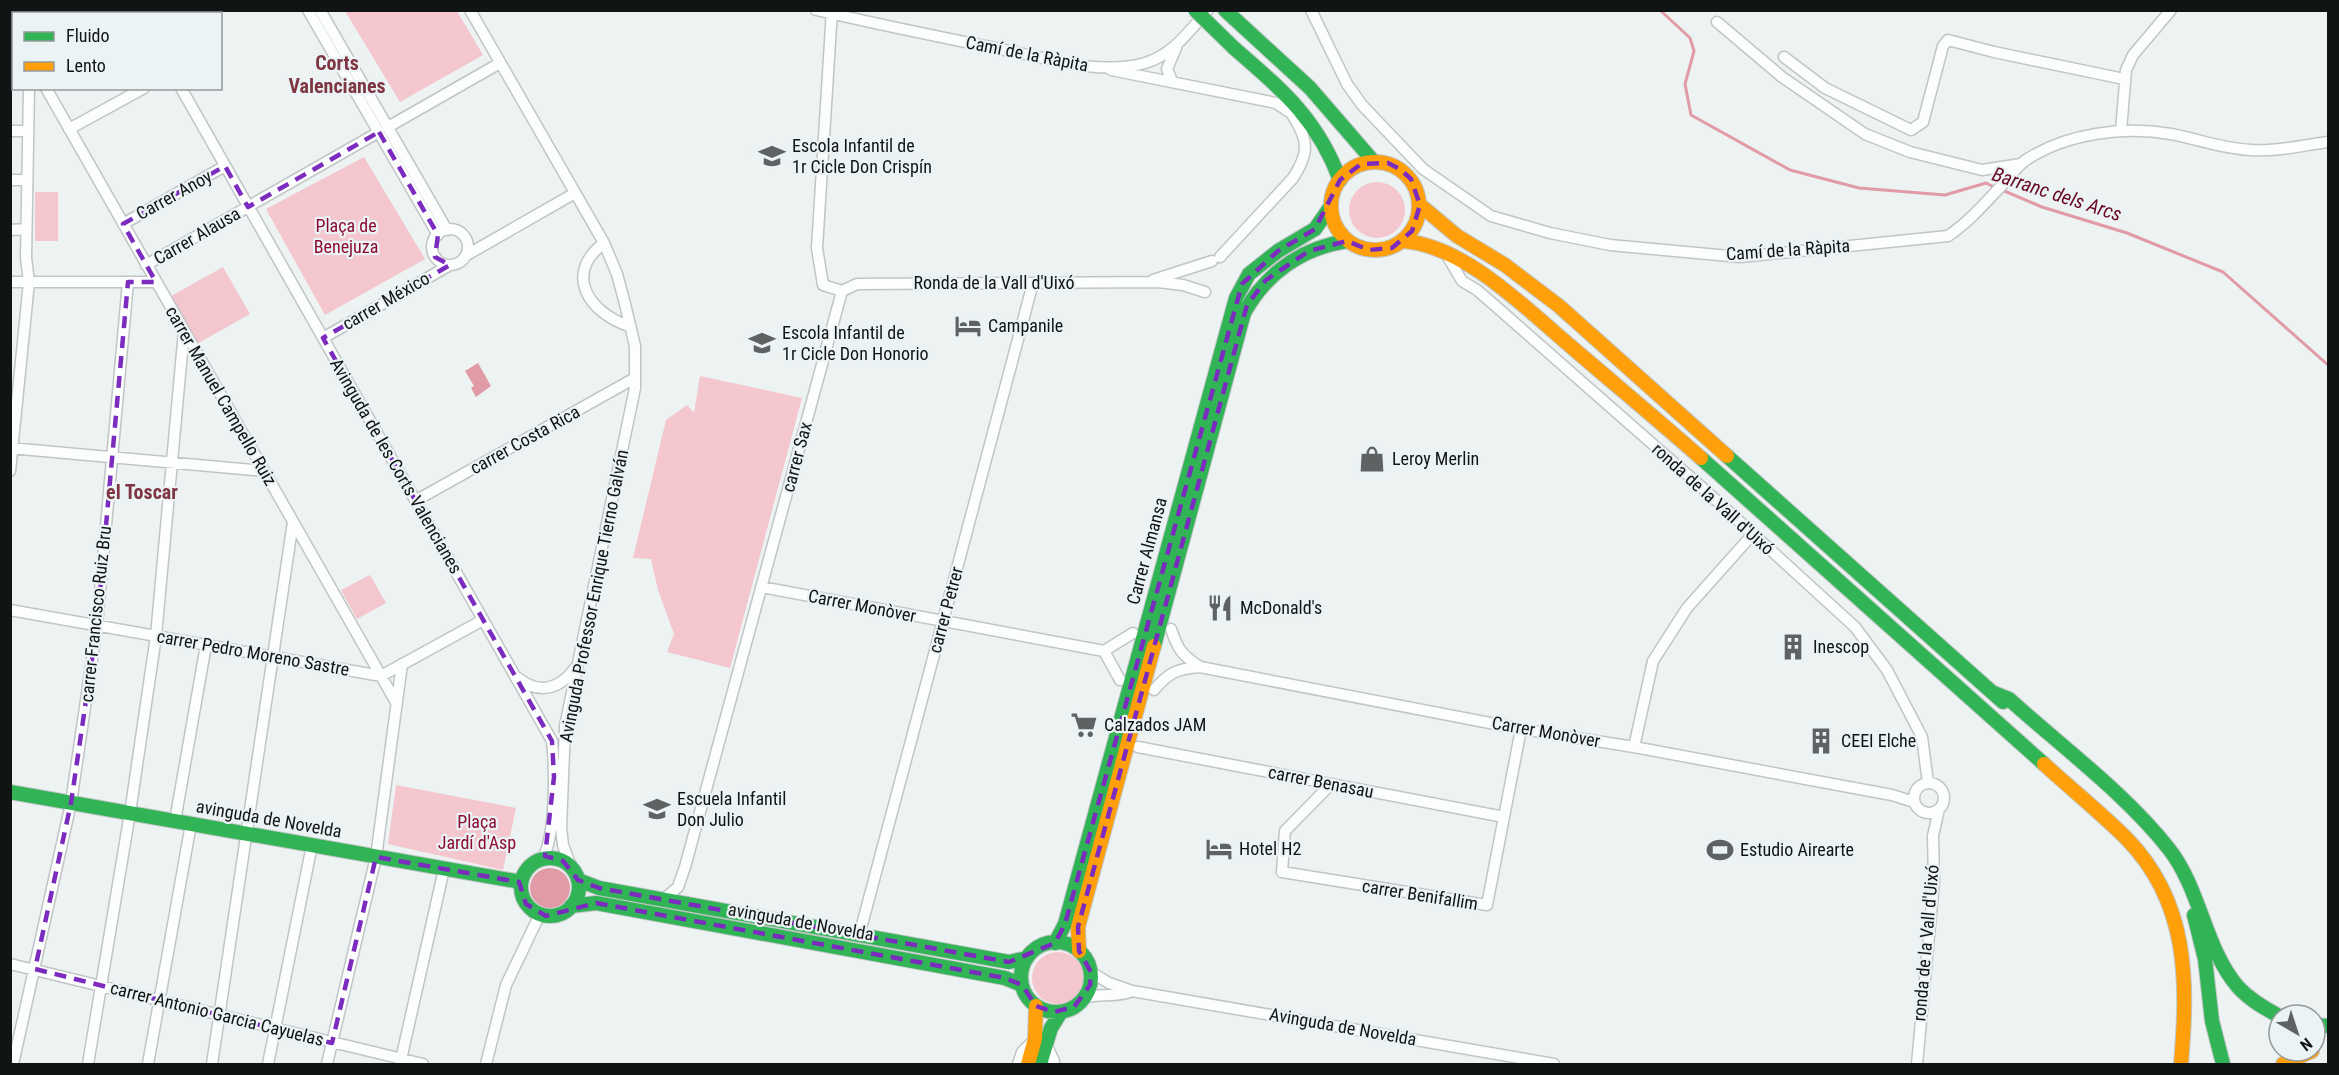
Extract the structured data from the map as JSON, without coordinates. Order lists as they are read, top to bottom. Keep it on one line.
{"streets":{"main road":["Carrer Almansa","avinguda de Novelda"],"street":["Camí de la Ràpita","Carrer Anoy","Carrer Alausa","Ronda de la Vall d'Uixó","carrer México","carrer Manuel Campello Ruiz","carrer Costa Rica","carrer Sax","Avinguda de les Corts Valencianes","ronda de la Vall d'Uixó","Avinguda Professor Enrique Tierno Galván","Carrer Monòver","carrer Petrer","carrer Francisco Ruiz Bru","carrer Pedro Moreno Sastre","carrer Benasau","carrer Benifallim","carrer Antonio Garcia Cayuelas","Avinguda de Novelda"]},"crossings":[["Carrer Anoy","carrer Manuel Campello Ruiz"],["Carrer Anoy","Avinguda de les Corts Valencianes"],["Carrer Alausa","carrer Manuel Campello Ruiz"],["Carrer Alausa","Avinguda de les Corts Valencianes"],["Carrer Alausa","Avinguda Professor Enrique Tierno Galván"],["Ronda de la Vall d'Uixó","carrer Sax"],["Ronda de la Vall d'Uixó","carrer Petrer"],["carrer México","Avinguda de les Corts Valencianes"],["carrer Manuel Campello Ruiz","carrer Pedro Moreno Sastre"],["carrer Costa Rica","Avinguda de les Corts Valencianes"],["carrer Costa Rica","Avinguda Professor Enrique Tierno Galván"],["carrer Sax","Carrer Monòver"],["carrer Sax","avinguda de Novelda"],["Avinguda de les Corts Valencianes","Avinguda Professor Enrique Tierno Galván"],["Avinguda de les Corts Valencianes","avinguda de Novelda"],["ronda de la Vall d'Uixó","Carrer Monòver"],["Carrer Almansa","avinguda de Novelda"],["Carrer Almansa","Avinguda de Novelda"],["Avinguda Professor Enrique Tierno Galván","avinguda de Novelda"],["Carrer Monòver","carrer Petrer"],["Carrer Monòver","carrer Benifallim"],["carrer Petrer","avinguda de Novelda"],["carrer Francisco Ruiz Bru","carrer Pedro Moreno Sastre"],["carrer Francisco Ruiz Bru","avinguda de Novelda"],["carrer Francisco Ruiz Bru","carrer Antonio Garcia Cayuelas"],["carrer Benasau","carrer Benifallim"],["avinguda de Novelda","Avinguda de Novelda"]],"districts":["Corts Valencianes","el Toscar"],"water":["Barranc dels Arcs"],"parks":["Plaça de Benejuza","Plaça Jardí d'Asp"],"places":{"school or university":["Escola Infantil de 1r Cicle Don Crispín","Escola Infantil de 1r Cicle Don Honorio","Escuela Infantil Don Julio"],"hotel":["Campanile","Hotel H2"],"shop":["Leroy Merlin"],"restaurant":["McDonald's"],"building":["Inescop","CEEI Elche"],"supermarket":["Calzados JAM"],"sports":["Estudio Airearte"]},"legend":["Fluido","Lento"],"north":"bottom right"}
